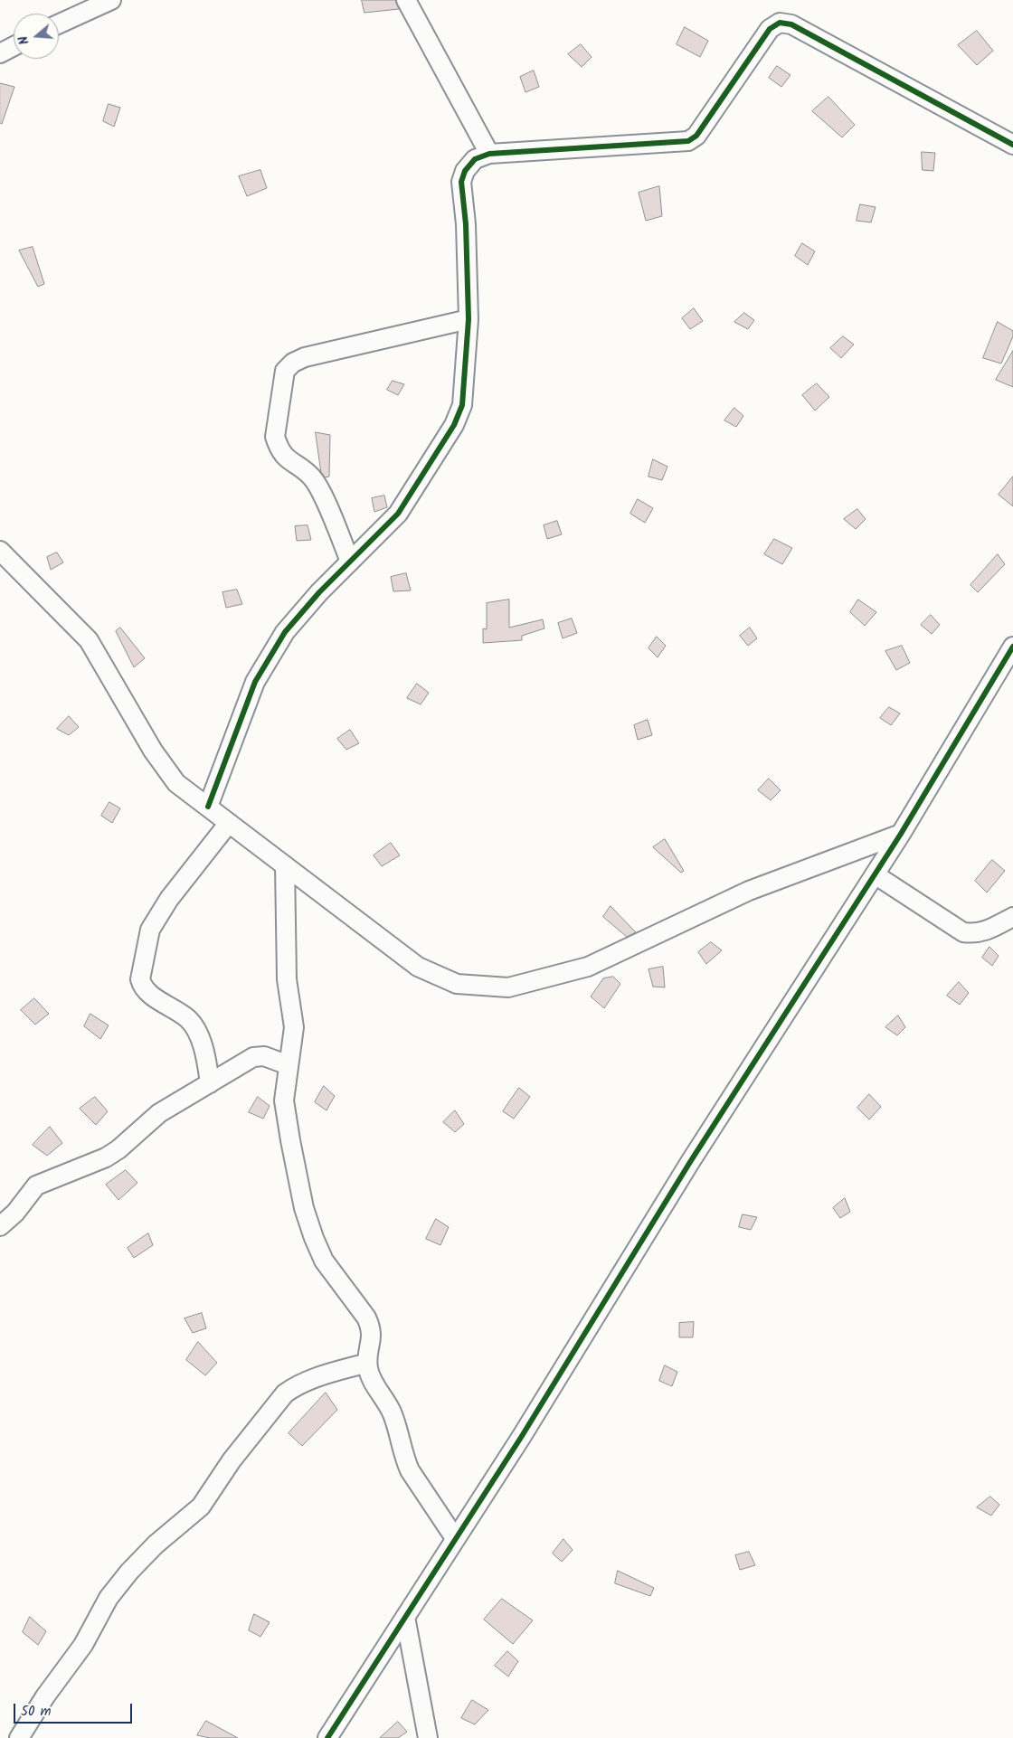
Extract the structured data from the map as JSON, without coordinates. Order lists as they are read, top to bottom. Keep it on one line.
{"scale_bar":"50 m","north":"left"}
